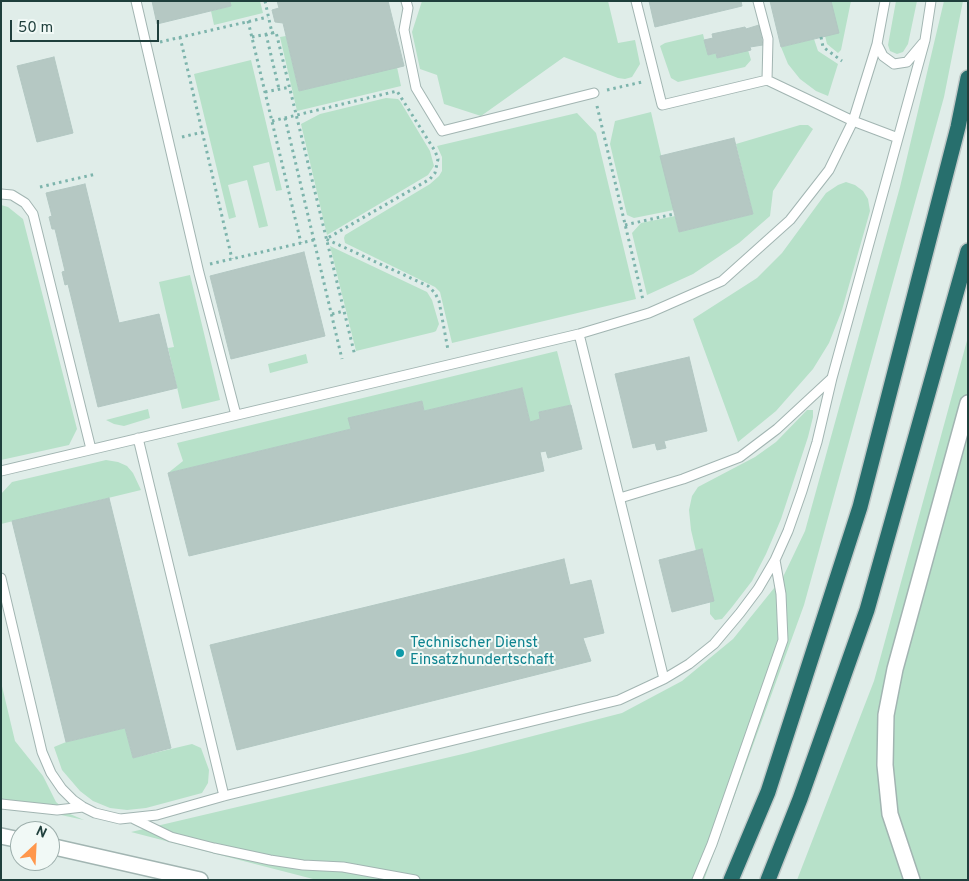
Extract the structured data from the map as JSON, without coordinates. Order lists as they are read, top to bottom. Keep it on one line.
{"places":["Technischer Dienst Einsatzhundertschaft"],"scale_bar":"50 m","north":"top right"}
